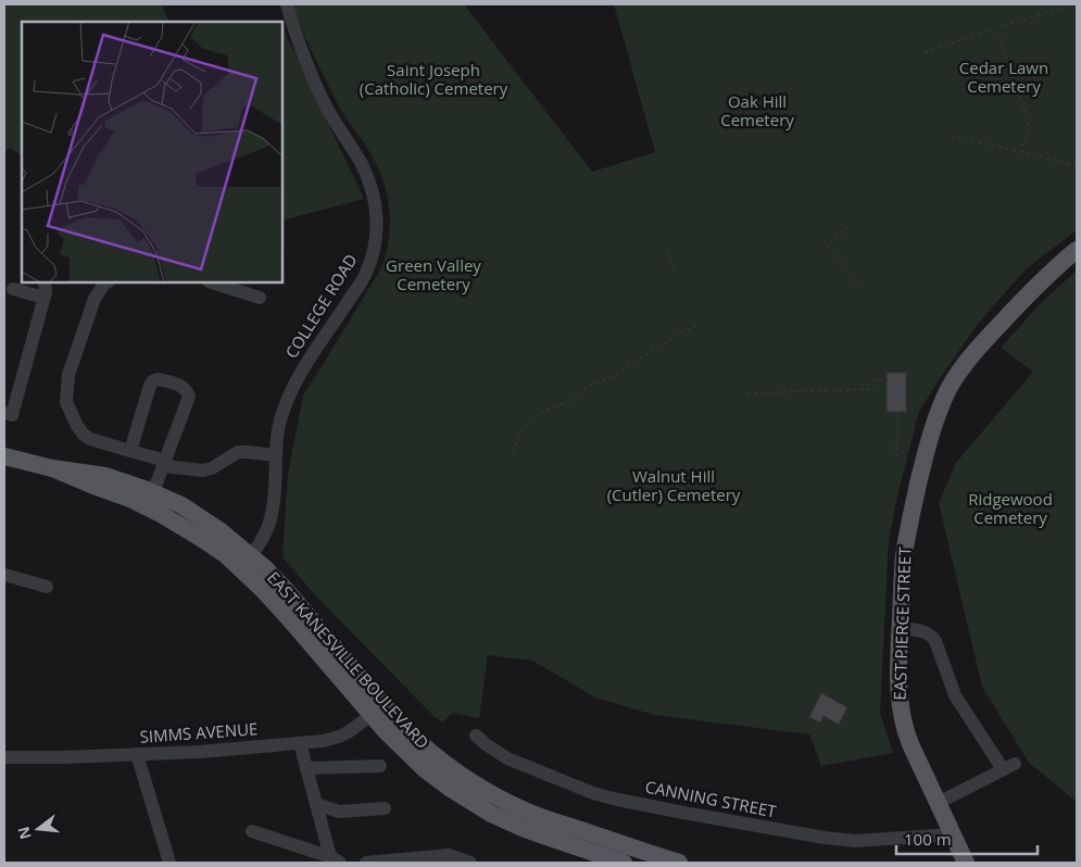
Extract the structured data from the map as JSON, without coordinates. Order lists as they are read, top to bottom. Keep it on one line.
{"streets":{"main road":["EAST PIERCE STREET","EAST KANESVILLE BOULEVARD"],"street":["COLLEGE ROAD","SIMMS AVENUE","CANNING STREET"]},"crossings":[["COLLEGE ROAD","EAST KANESVILLE BOULEVARD"],["EAST PIERCE STREET","CANNING STREET"],["EAST KANESVILLE BOULEVARD","SIMMS AVENUE"]],"parks":["Cedar Lawn Cemetery","Saint Joseph (Catholic) Cemetery","Oak Hill Cemetery","Green Valley Cemetery","Walnut Hill (Cutler) Cemetery","Ridgewood Cemetery"],"scale_bar":"100 m","north":"left"}
